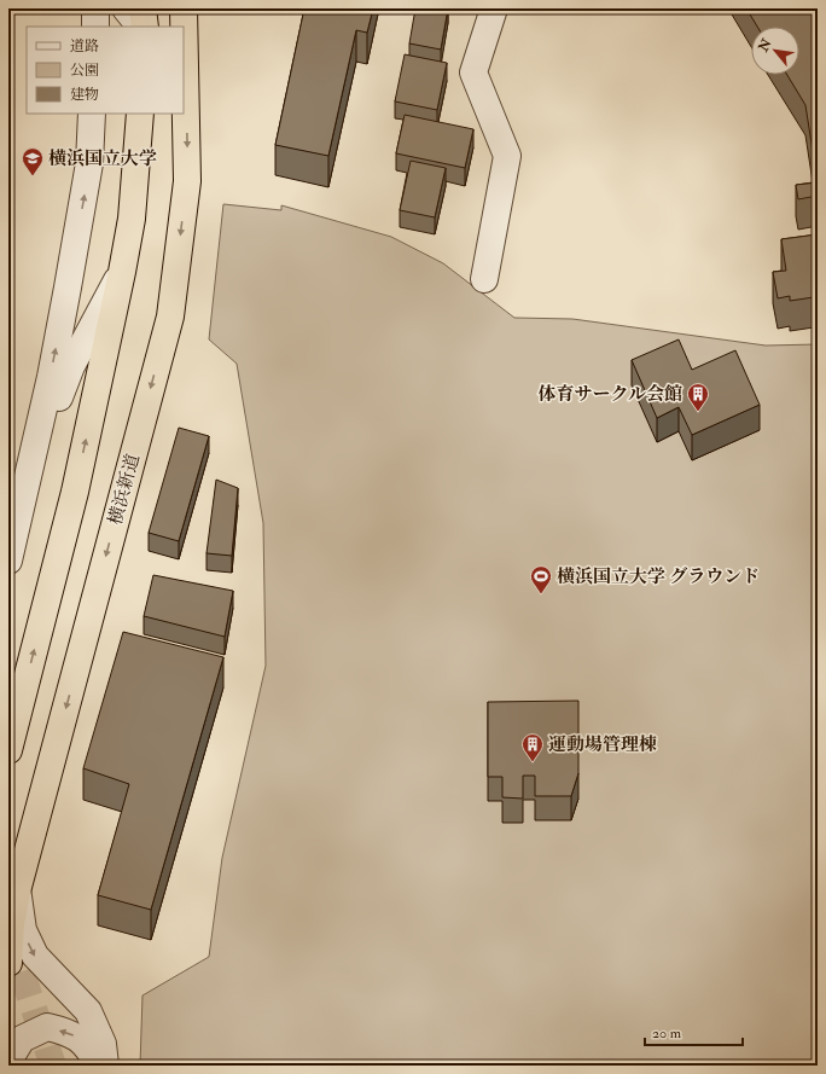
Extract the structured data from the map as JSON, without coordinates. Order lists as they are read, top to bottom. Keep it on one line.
{"streets":{"highway":["横浜新道"]},"places":{"school or university":["横浜国立大学"],"building":["体育サークル会館","運動場管理棟"],"sports":["横浜国立大学 グラウンド"]},"legend":["道路","公園","建物"],"scale_bar":"20 m","north":"top left"}
